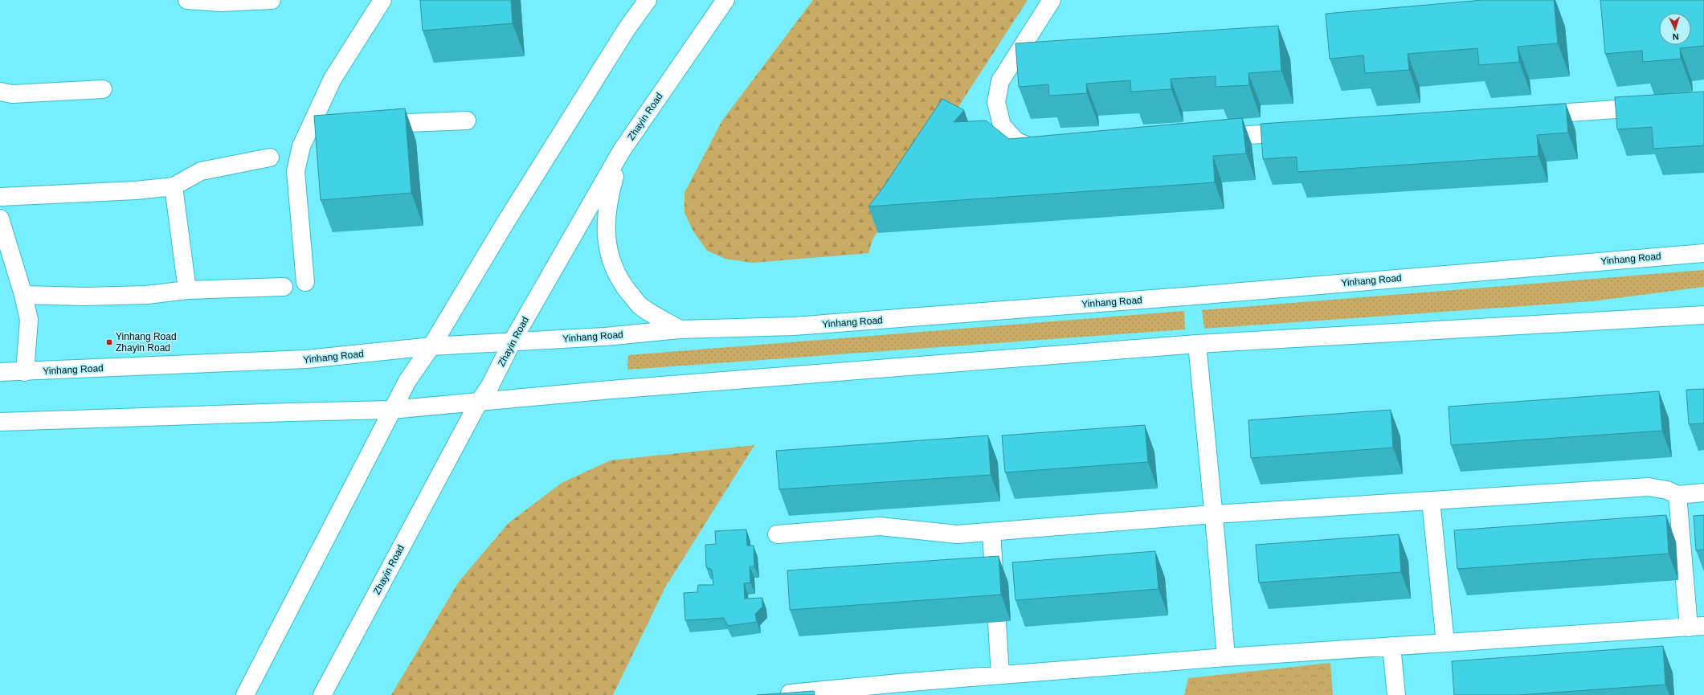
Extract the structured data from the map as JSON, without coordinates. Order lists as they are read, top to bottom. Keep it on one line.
{"streets":{"main road":["Zhayin Road","Yinhang Road"]},"crossings":[["Zhayin Road","Yinhang Road"]],"places":{"transit":["Yinhang Road Zhayin Road"]},"north":"bottom"}
